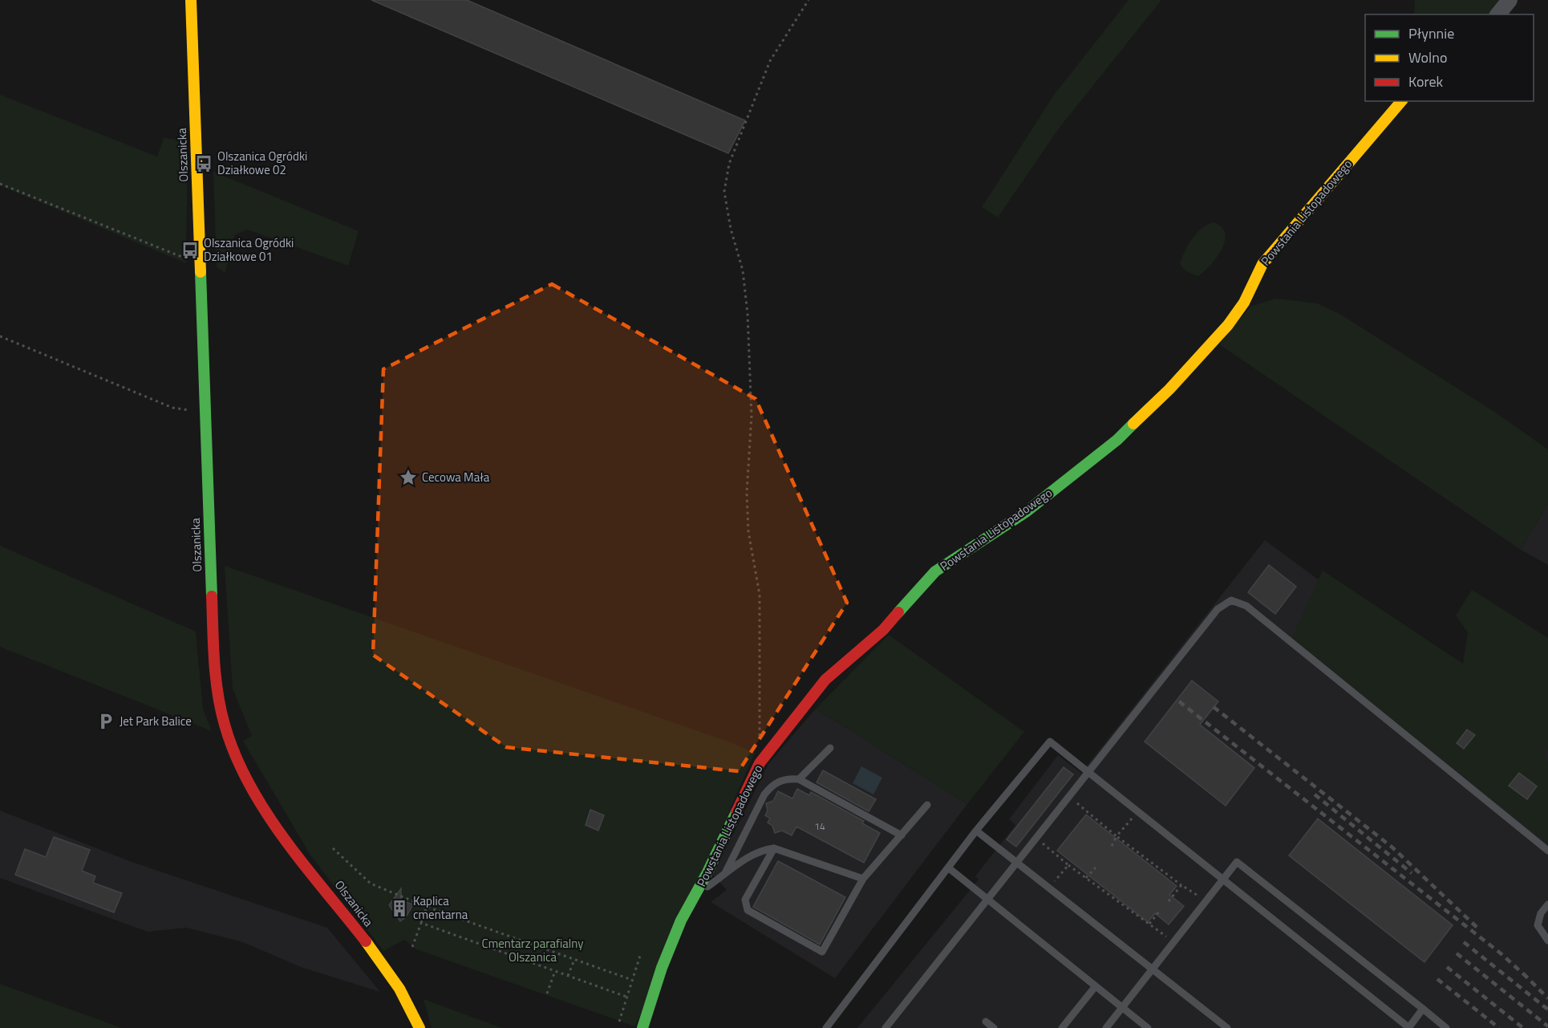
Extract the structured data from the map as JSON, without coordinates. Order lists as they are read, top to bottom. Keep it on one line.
{"streets":{"street":["Olszanicka","Powstania Listopadowego"]},"parks":["Cmentarz parafialny Olszanica"],"places":{"bus stop":["Olszanica Ogródki Działkowe 02","Olszanica Ogródki Działkowe 01"],"place":["Cecowa Mała"],"parking":["Jet Park Balice"],"building":["Kaplica cmentarna"]},"house_numbers":["14"],"legend":["Płynnie","Wolno","Korek"]}
